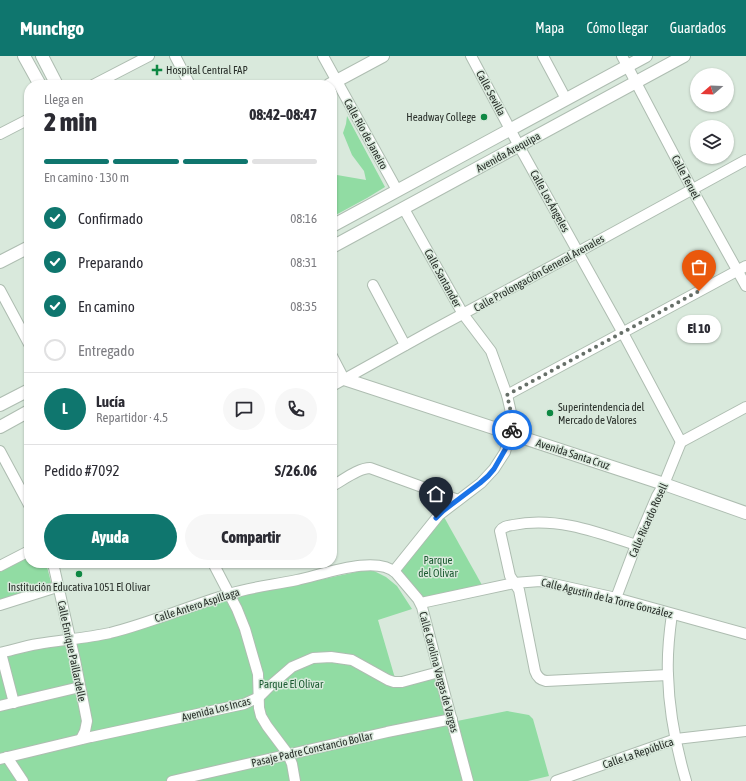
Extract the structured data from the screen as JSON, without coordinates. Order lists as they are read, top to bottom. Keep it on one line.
{"streets":{"main road":["Avenida Arequipa","Avenida Santa Cruz"],"street":["Calle Sevilla","Calle Río de Janeiro","Calle Teruel","Calle Los Ángeles","Calle Prolongación General Arenales","Calle Santander","Calle Ricardo Rosell","Calle Agustín de la Torre González","Calle Antero Aspillaga","Calle Enrique Paillardelle","Calle Carolina Vargas de Vargas","Avenida Los Incas","Pasaje Padre Constancio Bollar","Calle La República"]},"crossings":[["Calle Sevilla","Avenida Arequipa"],["Calle Sevilla","Calle Los Ángeles"],["Calle Río de Janeiro","Avenida Arequipa"],["Avenida Arequipa","Calle Teruel"],["Avenida Arequipa","Calle Los Ángeles"],["Avenida Arequipa","Calle Santander"],["Calle Teruel","Calle Prolongación General Arenales"],["Calle Los Ángeles","Calle Prolongación General Arenales"],["Calle Los Ángeles","Calle Ricardo Rosell"],["Calle Prolongación General Arenales","Calle Santander"],["Calle Prolongación General Arenales","Avenida Santa Cruz"],["Calle Santander","Avenida Santa Cruz"],["Avenida Santa Cruz","Calle Ricardo Rosell"],["Calle Ricardo Rosell","Calle Agustín de la Torre González"],["Calle Agustín de la Torre González","Calle Carolina Vargas de Vargas"],["Calle Antero Aspillaga","Calle Enrique Paillardelle"],["Calle Antero Aspillaga","Calle Carolina Vargas de Vargas"],["Calle Enrique Paillardelle","Avenida Los Incas"],["Calle Carolina Vargas de Vargas","Avenida Los Incas"],["Calle Carolina Vargas de Vargas","Pasaje Padre Constancio Bollar"]],"parks":["Parque del Olivar","Parque El Olivar"],"places":{"health":["Hospital Central FAP"],"other":["Headway College","El 10","Superintendencia del Mercado de Valores","Institución Educativa 1051 El Olivar"]},"north":"left","page":{"header":"Munchgo","nav":["Mapa","Cómo llegar","Guardados"],"heading":["2 min","Llega en","08:42–08:47"],"panel":["Lucía","Repartidor · 4.5","Pedido #7092","S/26.06"],"bar":"En camino · 130 m","list":[["Confirmado","08:16"],["Preparando","08:31"],["En camino","08:35"],"Entregado"],"bubble":"El 10","round":"L","buttons":["Ayuda","Compartir"]}}
